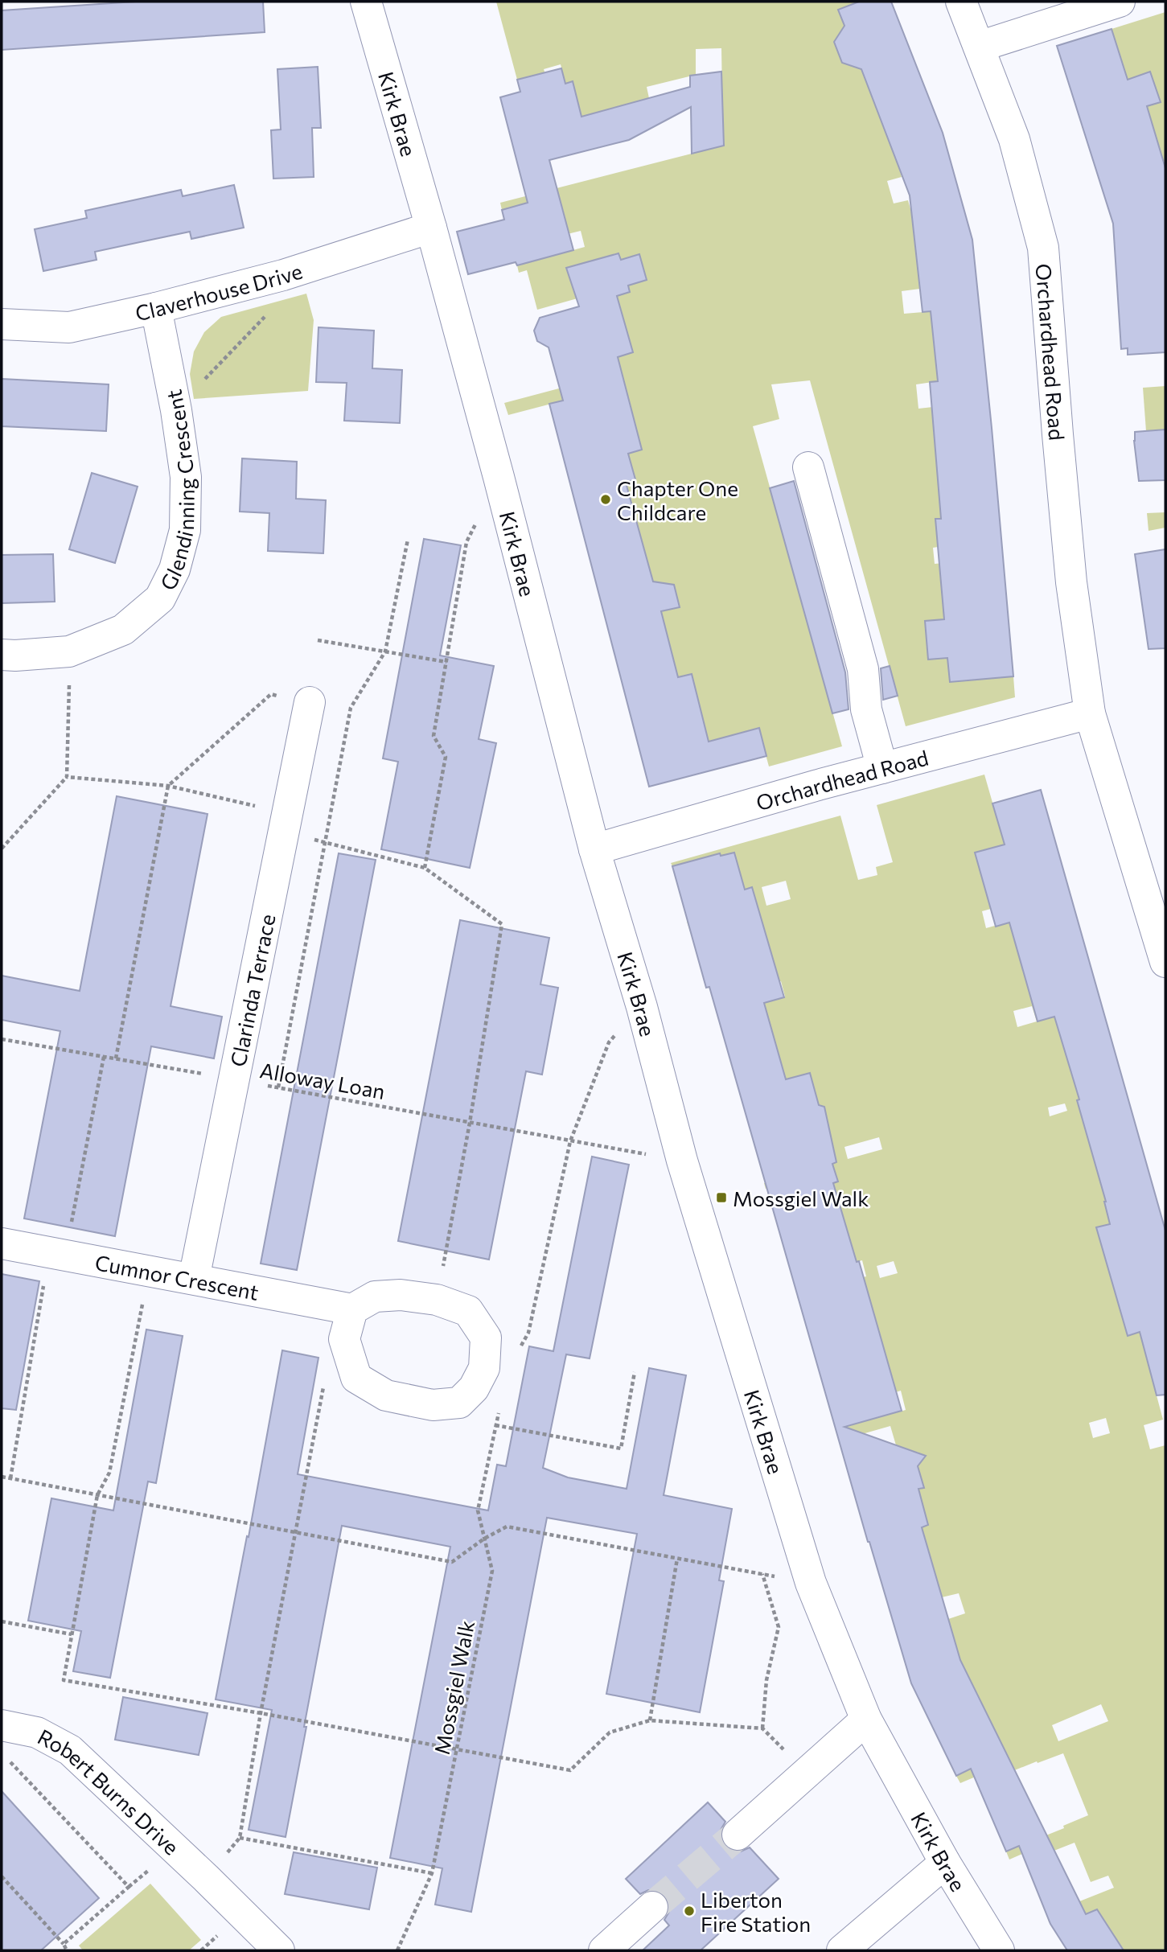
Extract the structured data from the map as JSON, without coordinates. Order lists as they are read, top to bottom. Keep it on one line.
{"streets":{"street":["Kirk Brae","Claverhouse Drive","Orchardhead Road","Glendinning Crescent","Clarinda Terrace","Cumnor Crescent","Robert Burns Drive"],"path":["Alloway Loan","Mossgiel Walk"]},"crossings":[["Kirk Brae","Claverhouse Drive"],["Kirk Brae","Orchardhead Road"],["Kirk Brae","Alloway Loan"],["Claverhouse Drive","Glendinning Crescent"],["Clarinda Terrace","Alloway Loan"],["Clarinda Terrace","Cumnor Crescent"]],"places":{"other":["Chapter One Childcare","Liberton Fire Station"],"transit":["Mossgiel Walk"]}}
